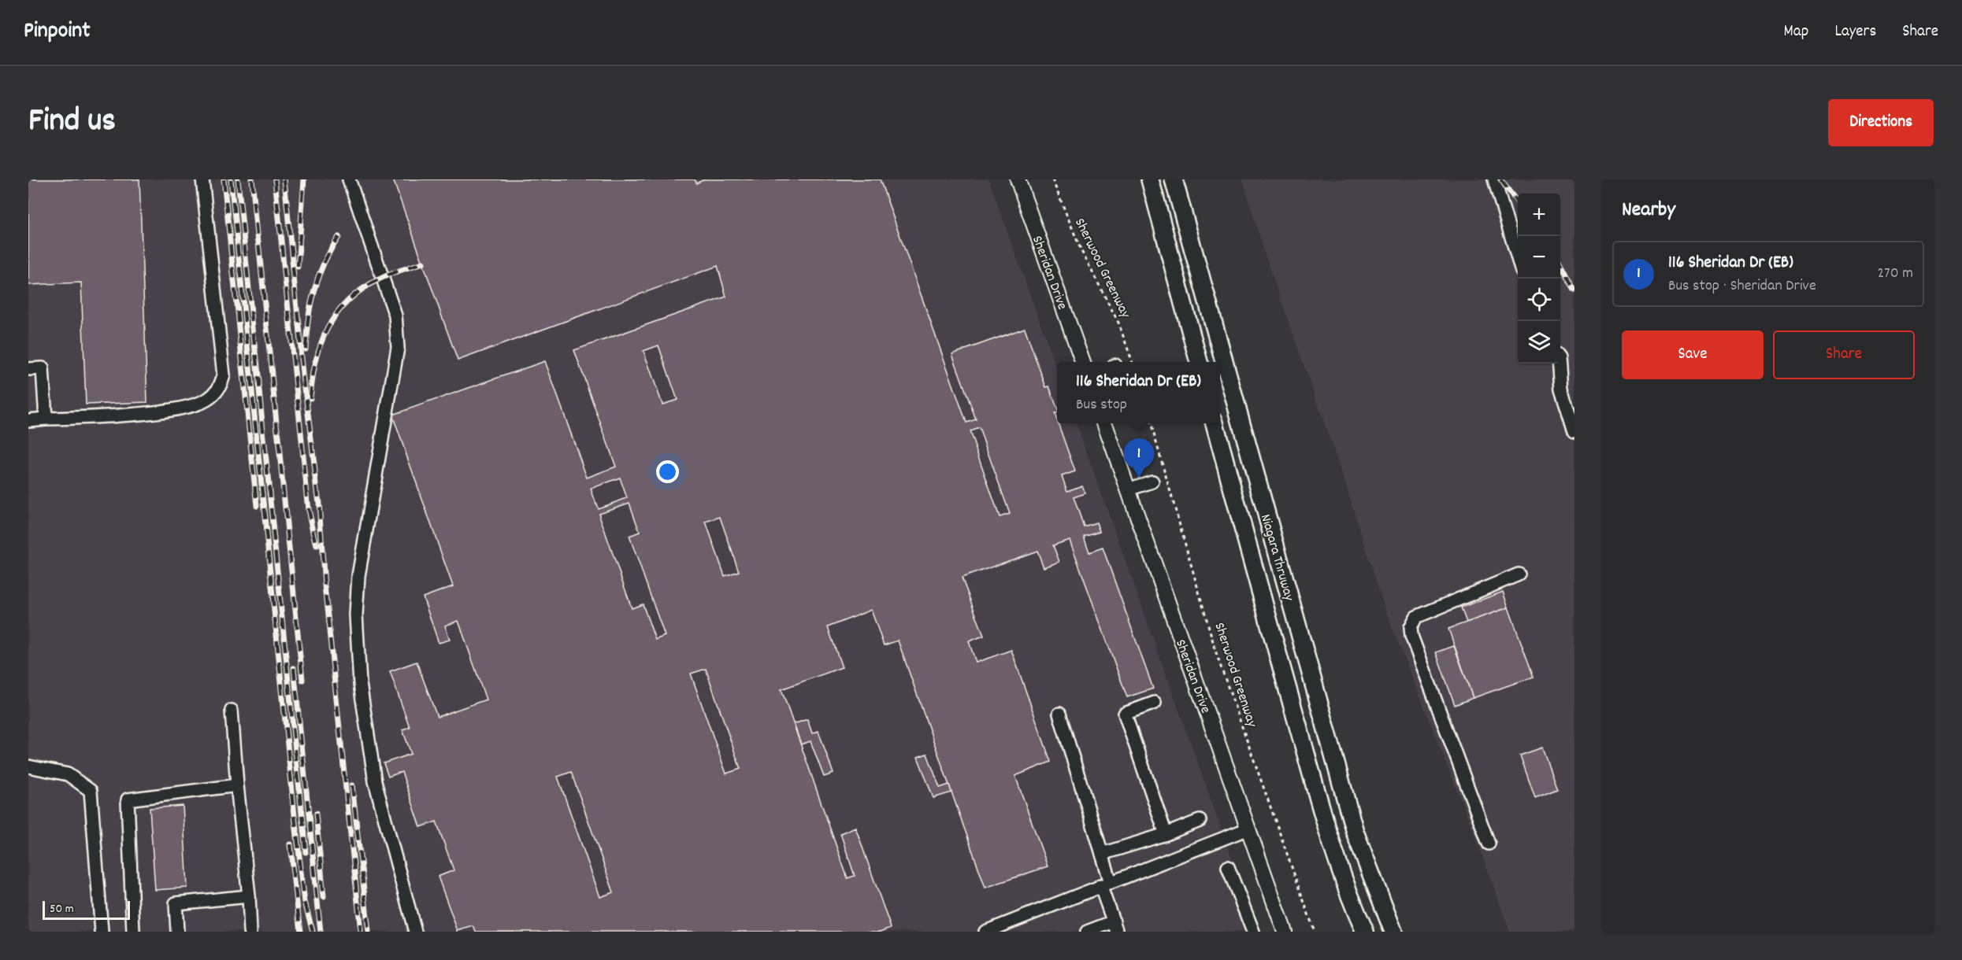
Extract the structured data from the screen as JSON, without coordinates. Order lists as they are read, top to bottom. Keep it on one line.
{"streets":{"highway":["Niagara Thruway"],"main road":["Sheridan Drive"],"path":["Sherwood Greenway"]},"scale_bar":"50 m","page":{"header":"Pinpoint","nav":["Map","Layers","Share"],"title":"Find us","buttons":["Directions",["Save","Share"]],"heading":"Nearby","map_buttons":["+","−"],"list":[{"mark":"1","name":"116 Sheridan Dr (EB)","note":"Bus stop · Sheridan Drive","value":"270 m"}],"popup":["116 Sheridan Dr (EB)","Bus stop"],"pins":"1","scale":"50 m"}}
